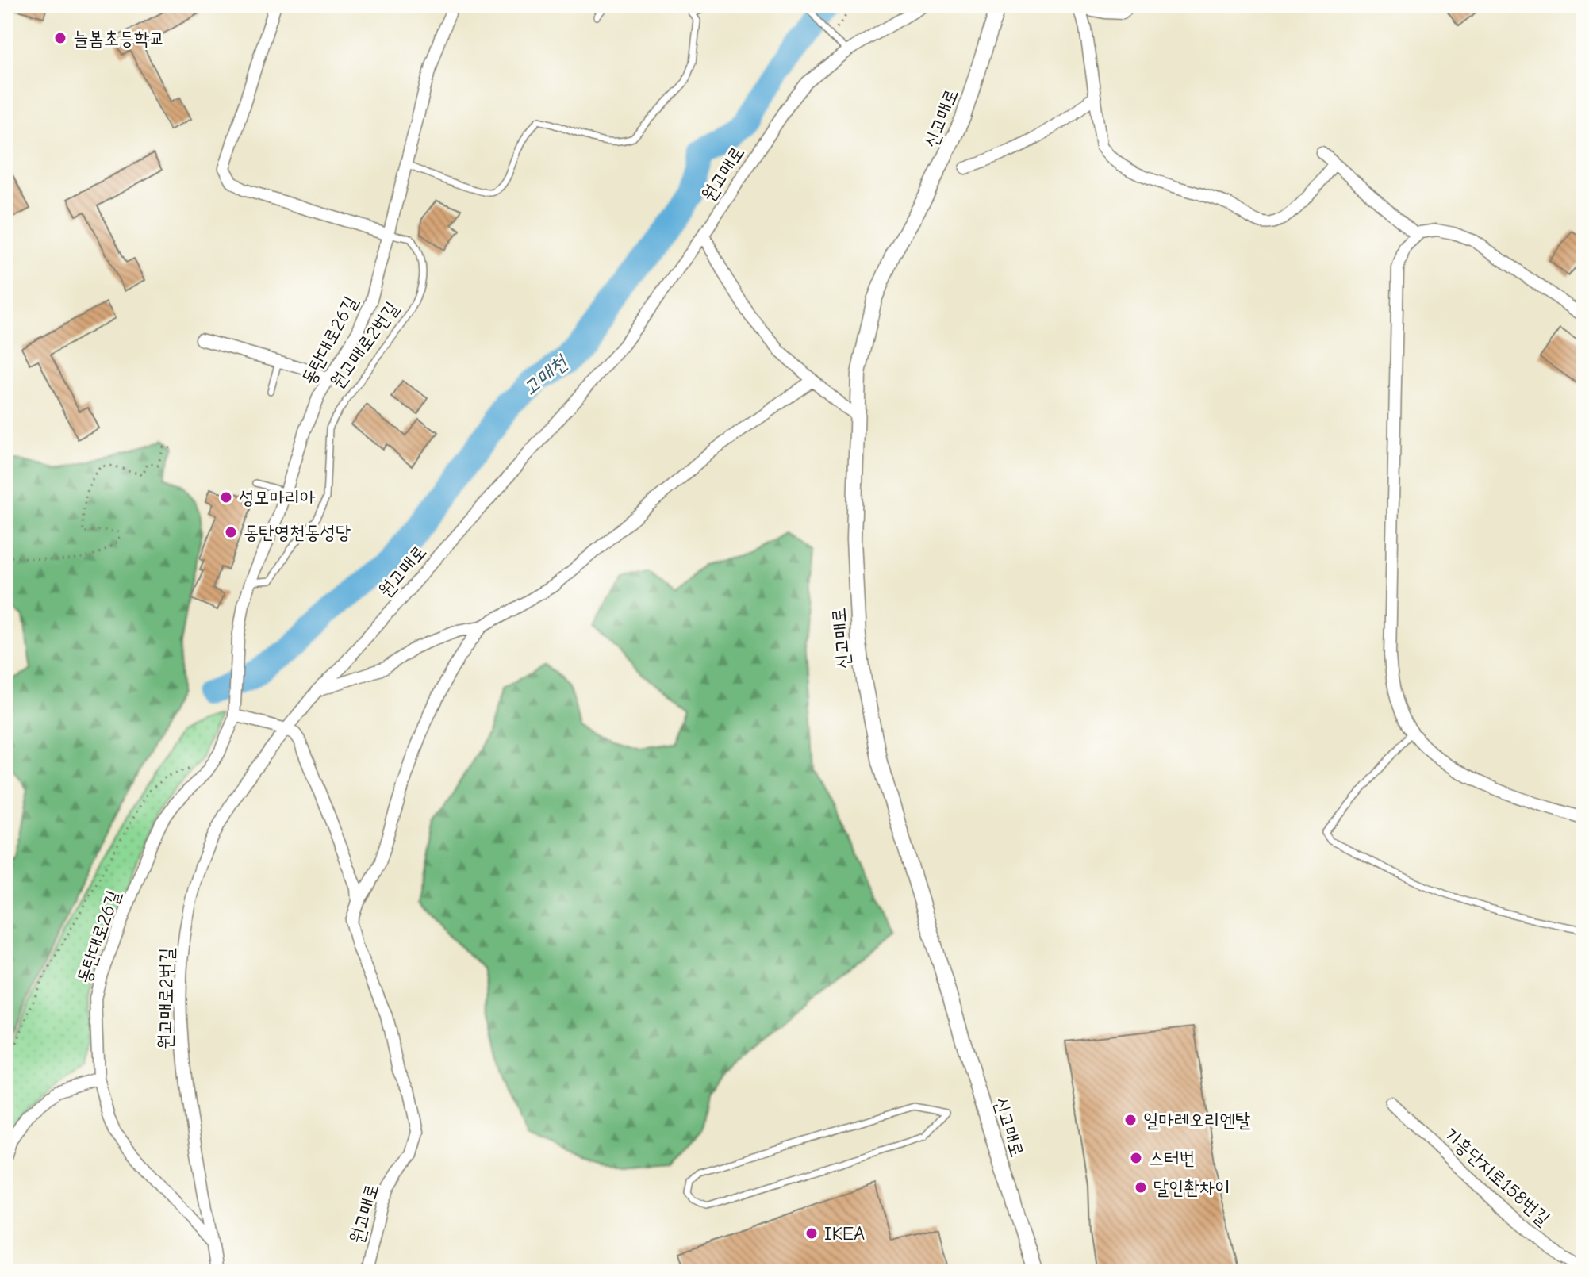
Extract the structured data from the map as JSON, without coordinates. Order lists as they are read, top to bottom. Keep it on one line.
{"streets":{"street":["신고매로","원고매로","동탄대로26길","원고매로2번길","기흥단지로158번길"]},"crossings":[["원고매로","원고매로2번길"],["동탄대로26길","원고매로2번길"]],"water":["고매천"],"places":["늘봄초등학교","성모마리아","동탄영천동성당","일마레오리엔탈","스터번","달인촨차이","IKEA"]}
